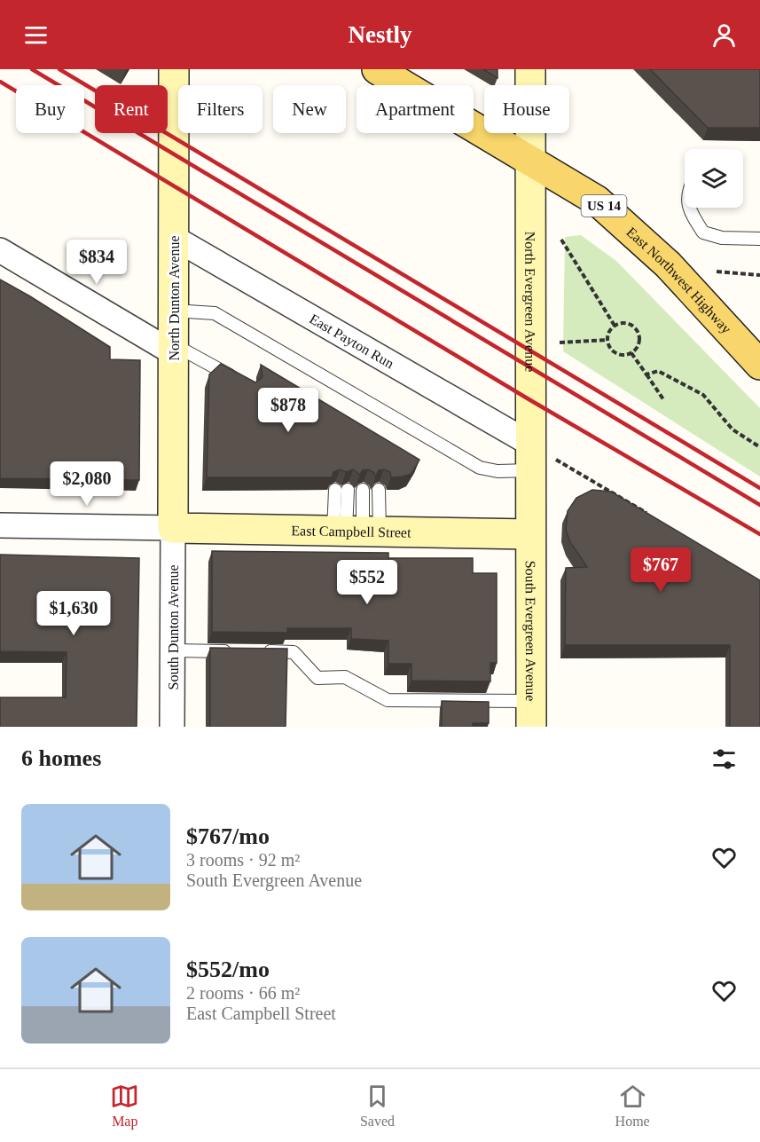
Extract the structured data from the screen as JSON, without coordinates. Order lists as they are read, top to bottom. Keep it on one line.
{"streets":{"main road":["US 14","East Northwest Highway"],"street":["North Dunton Avenue","North Evergreen Avenue","East Payton Run","East Campbell Street","South Dunton Avenue","South Evergreen Avenue"]},"crossings":[["East Northwest Highway","North Evergreen Avenue"],["North Dunton Avenue","East Payton Run"],["North Dunton Avenue","East Campbell Street"],["North Dunton Avenue","South Dunton Avenue"],["North Evergreen Avenue","East Payton Run"],["North Evergreen Avenue","East Campbell Street"],["North Evergreen Avenue","South Evergreen Avenue"],["East Campbell Street","South Dunton Avenue"],["East Campbell Street","South Evergreen Avenue"]],"page":{"header":"Nestly","chip":["Buy","Rent","Filters","New","Apartment","House"],"price":["$834","$878","$2,080","$767","$552","$1,630"],"heading":"6 homes","list":[{"name":"$767/mo","note":"3 rooms · 92 m² · South Evergreen Avenue"},{"name":"$552/mo","note":"2 rooms · 66 m² · East Campbell Street"}],"tabs":["Map","Saved","Home"]}}
